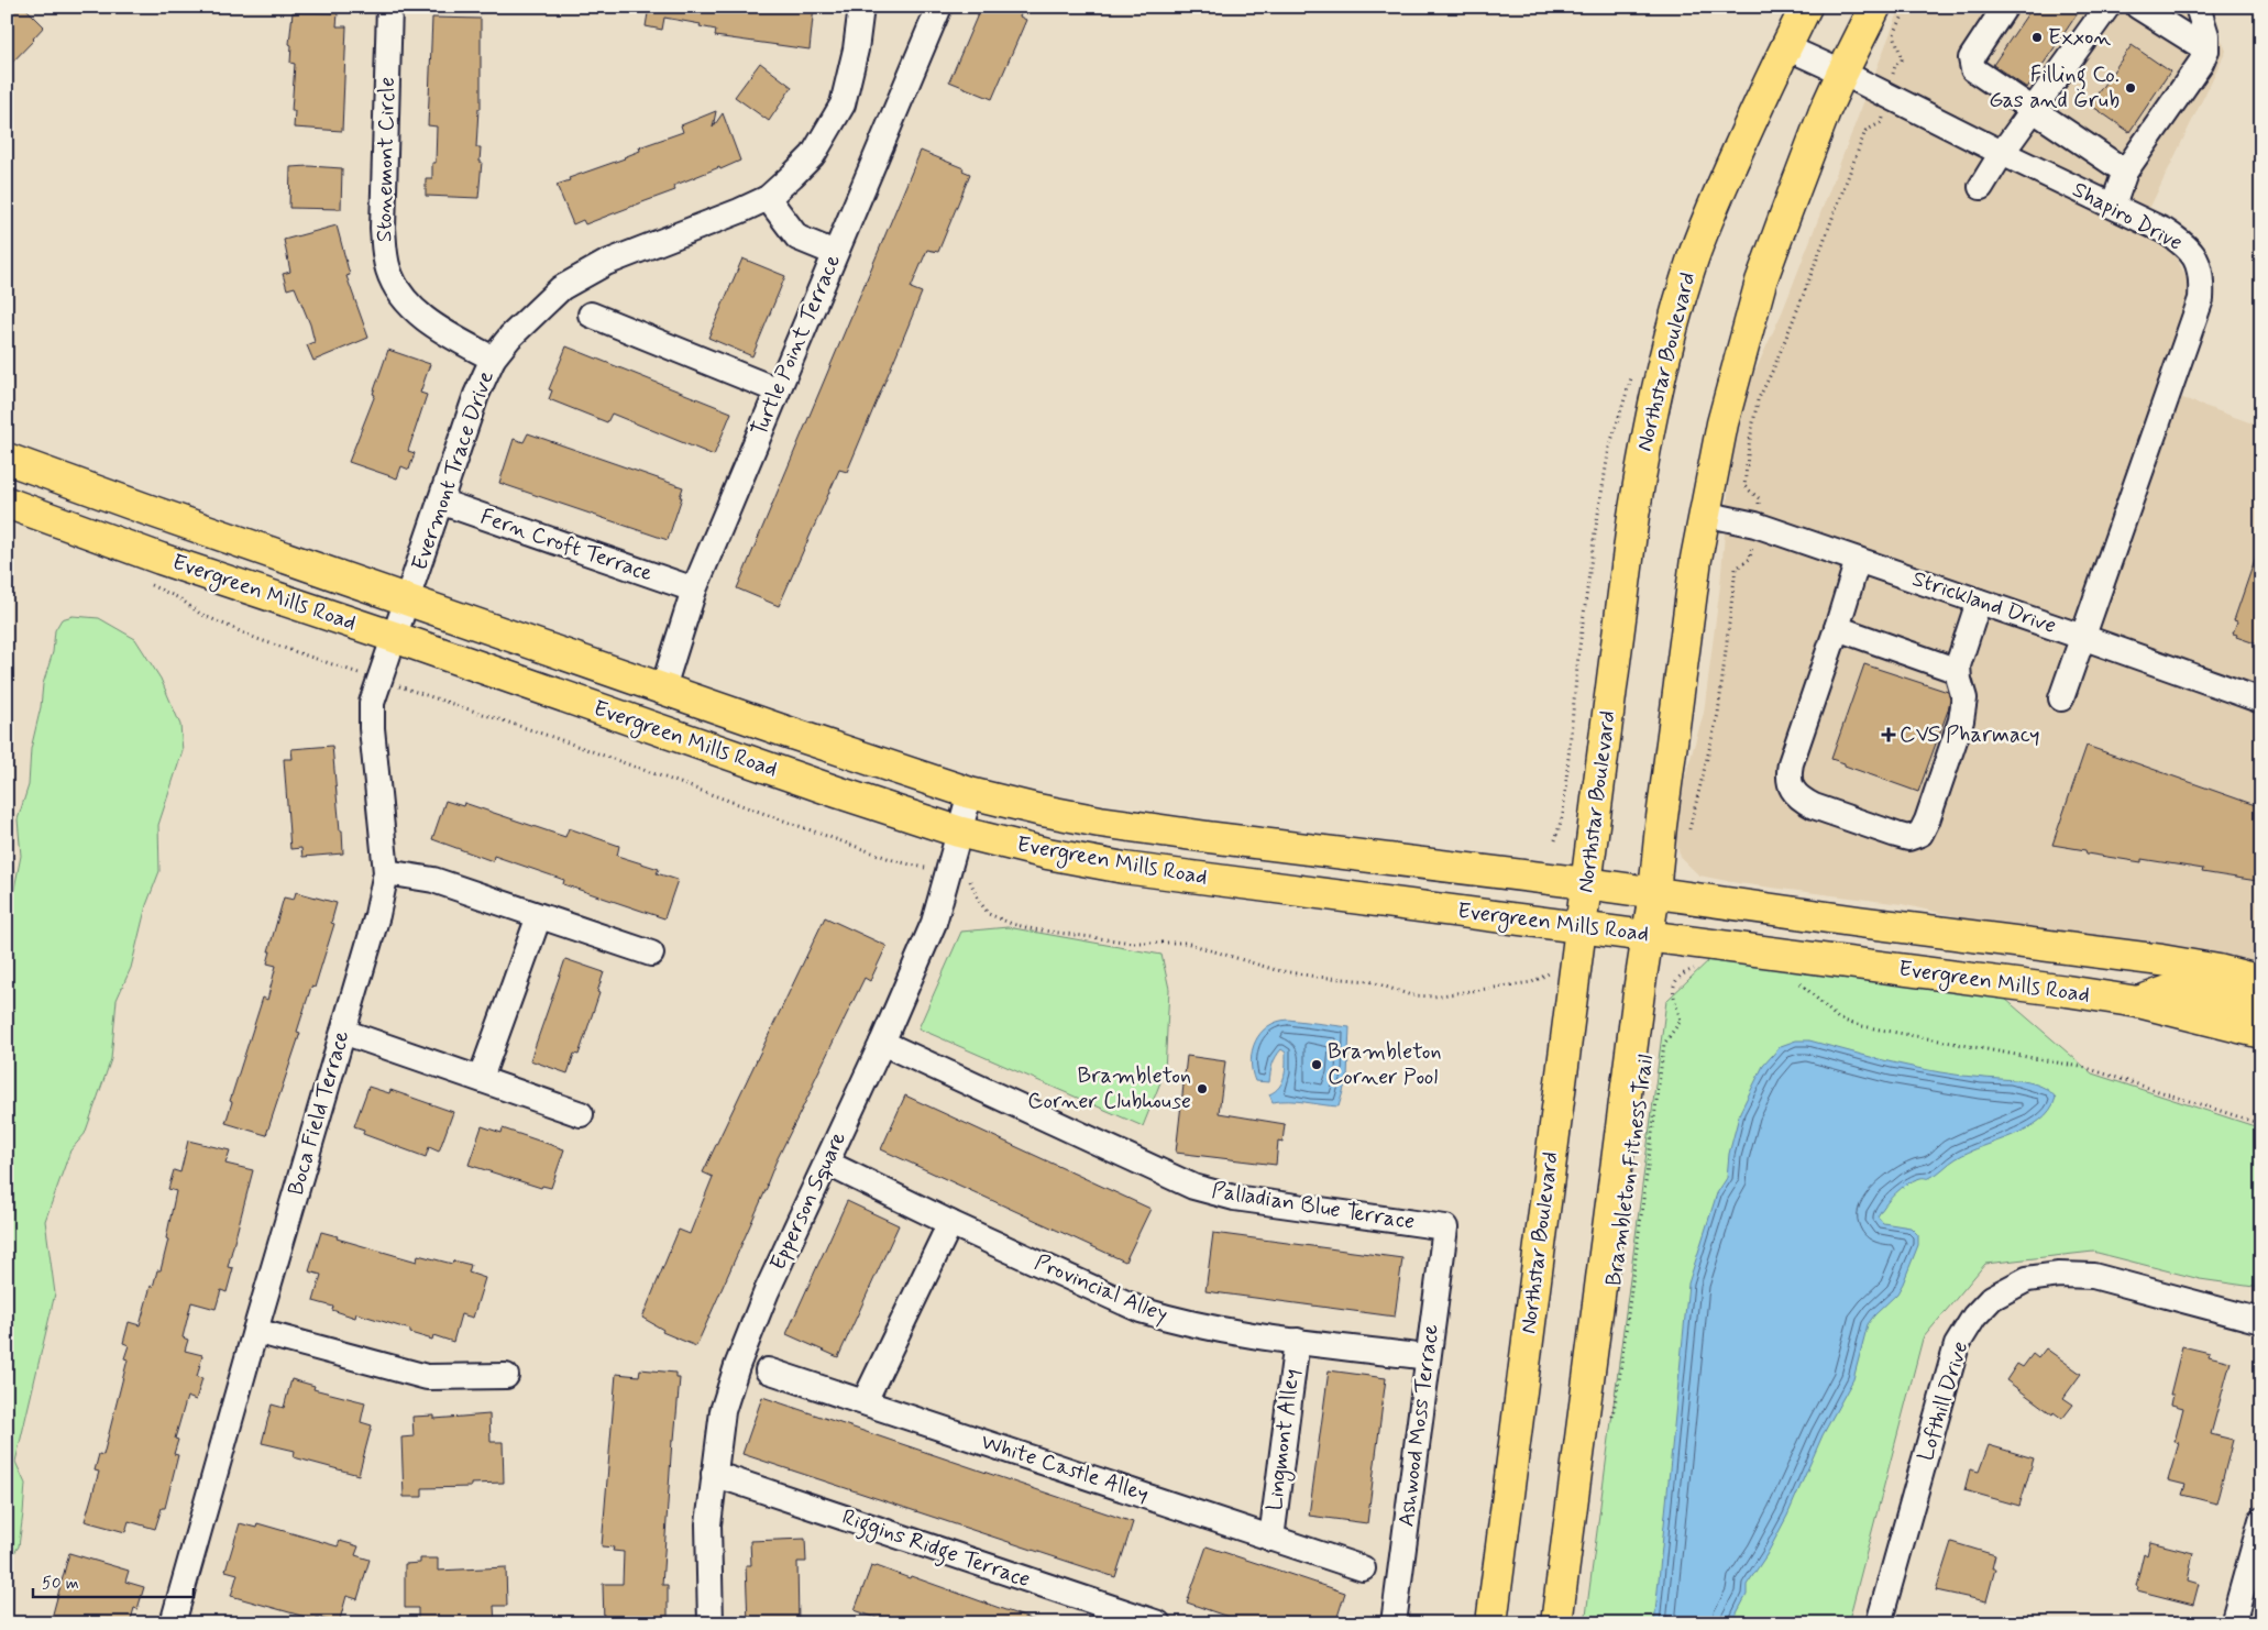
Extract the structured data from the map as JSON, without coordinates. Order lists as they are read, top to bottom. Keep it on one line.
{"streets":{"main road":["Northstar Boulevard","Evergreen Mills Road"],"street":["Stonemont Circle","Shapiro Drive","Turtle Point Terrace","Evermont Trace Drive","Fern Croft Terrace","Strickland Drive","Boca Field Terrace","Epperson Square","Palladian Blue Terrace","Provincial Alley","Lofthill Drive","Ashwood Moss Terrace","Lingmont Alley","White Castle Alley","Riggins Ridge Terrace"],"path":["Brambleton Fitness Trail"]},"crossings":[["Stonemont Circle","Evermont Trace Drive"],["Shapiro Drive","Northstar Boulevard"],["Shapiro Drive","Strickland Drive"],["Turtle Point Terrace","Fern Croft Terrace"],["Turtle Point Terrace","Evergreen Mills Road"],["Northstar Boulevard","Evergreen Mills Road"],["Evermont Trace Drive","Fern Croft Terrace"],["Evermont Trace Drive","Evergreen Mills Road"],["Evermont Trace Drive","Boca Field Terrace"],["Evergreen Mills Road","Boca Field Terrace"],["Evergreen Mills Road","Epperson Square"],["Epperson Square","Palladian Blue Terrace"],["Epperson Square","Provincial Alley"],["Epperson Square","Riggins Ridge Terrace"],["Palladian Blue Terrace","Ashwood Moss Terrace"],["Provincial Alley","Ashwood Moss Terrace"],["Provincial Alley","Lingmont Alley"],["Lingmont Alley","White Castle Alley"]],"places":{"other":["Exxon","Filling Co. Gas and Grub","Brambleton Corner Pool","Brambleton Corner Clubhouse"],"health":["CVS Pharmacy"]},"scale_bar":"50 m"}
